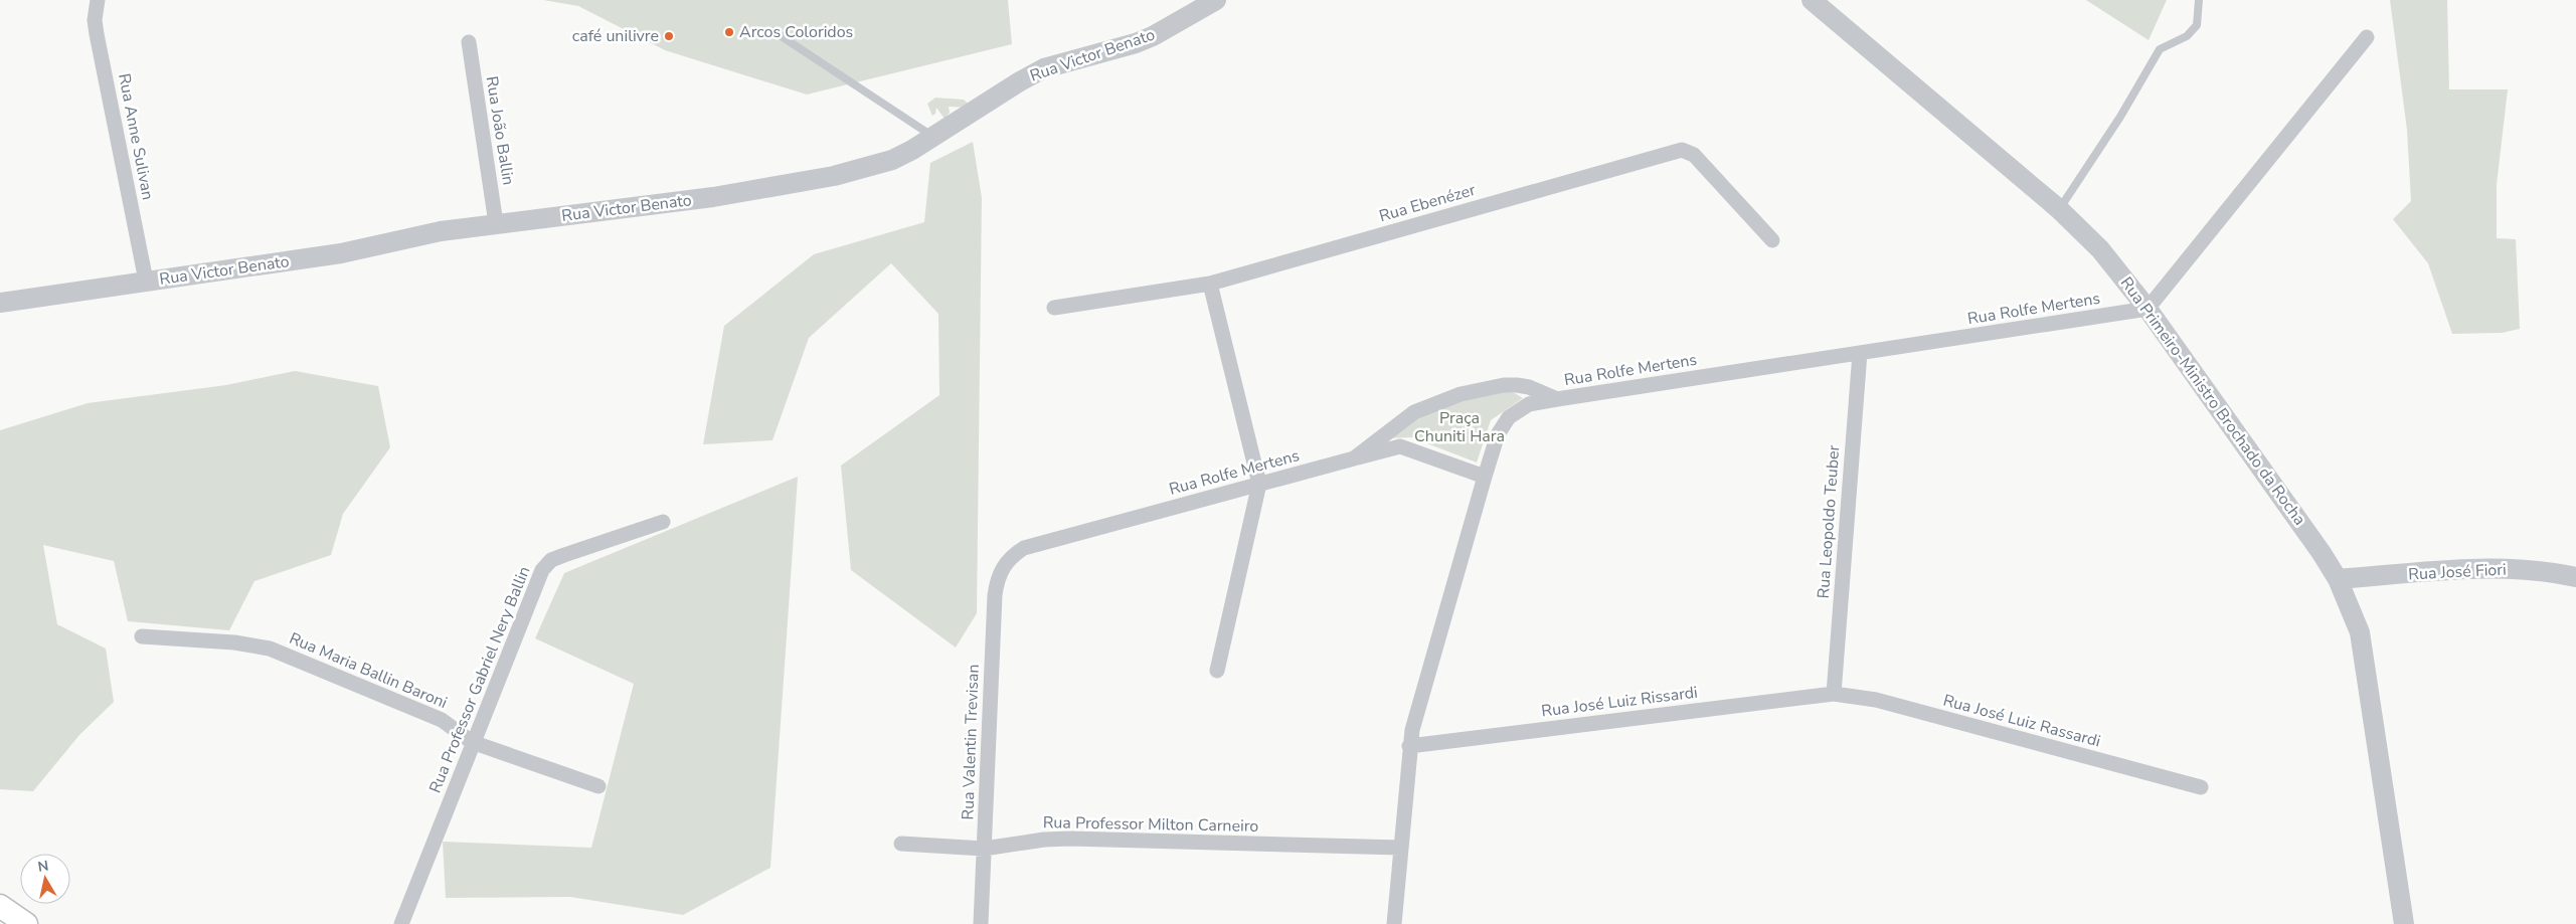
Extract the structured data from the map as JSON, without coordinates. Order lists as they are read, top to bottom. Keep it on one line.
{"streets":{"street":["Rua Victor Benato","Rua João Ballin","Rua Anne Sulivan","Rua Ebenézer","Rua Rolfe Mertens","Rua Primeiro-Ministro Brochado da Rocha","Rua Leopoldo Teuber","Rua José Fiori","Rua Maria Ballin Baroni","Rua Professor Gabriel Nery Ballin","Rua José Luiz Rissardi","Rua José Luiz Rassardi","Rua Valentin Trevisan","Rua Professor Milton Carneiro"]},"crossings":[["Rua Victor Benato","Rua João Ballin"],["Rua Victor Benato","Rua Anne Sulivan"],["Rua Rolfe Mertens","Rua Primeiro-Ministro Brochado da Rocha"],["Rua Rolfe Mertens","Rua Leopoldo Teuber"],["Rua Rolfe Mertens","Rua Valentin Trevisan"],["Rua Primeiro-Ministro Brochado da Rocha","Rua José Fiori"],["Rua Leopoldo Teuber","Rua José Luiz Rissardi"],["Rua Leopoldo Teuber","Rua José Luiz Rassardi"],["Rua Maria Ballin Baroni","Rua Professor Gabriel Nery Ballin"],["Rua José Luiz Rissardi","Rua José Luiz Rassardi"],["Rua Valentin Trevisan","Rua Professor Milton Carneiro"]],"parks":["Praça Chuniti Hara"],"places":["Arcos Coloridos","café unilivre"],"north":"top"}
